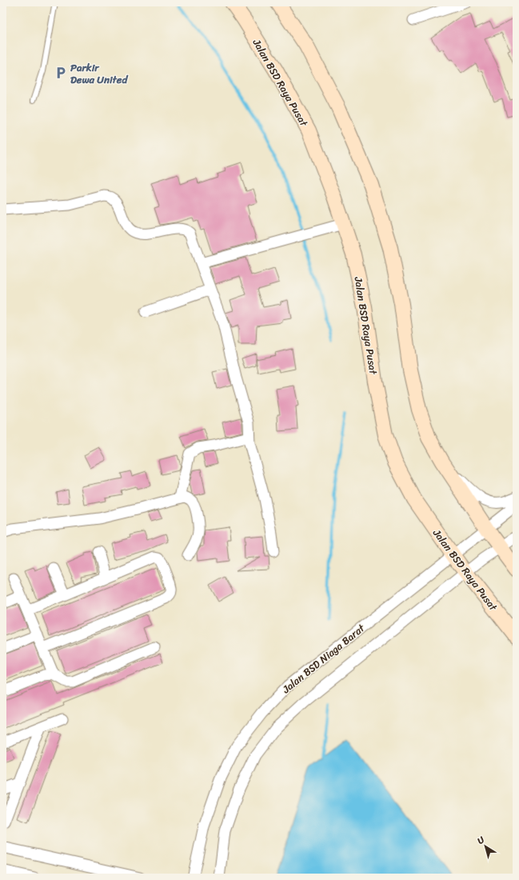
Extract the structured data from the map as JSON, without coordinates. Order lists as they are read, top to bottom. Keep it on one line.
{"streets":{"main road":["Jalan BSD Raya Pusat"],"street":["Jalan BSD Niaga Barat"]},"crossings":[["Jalan BSD Raya Pusat","Jalan BSD Niaga Barat"]],"places":{"parking":["Parkir Dewa United"]},"north":"top left"}
